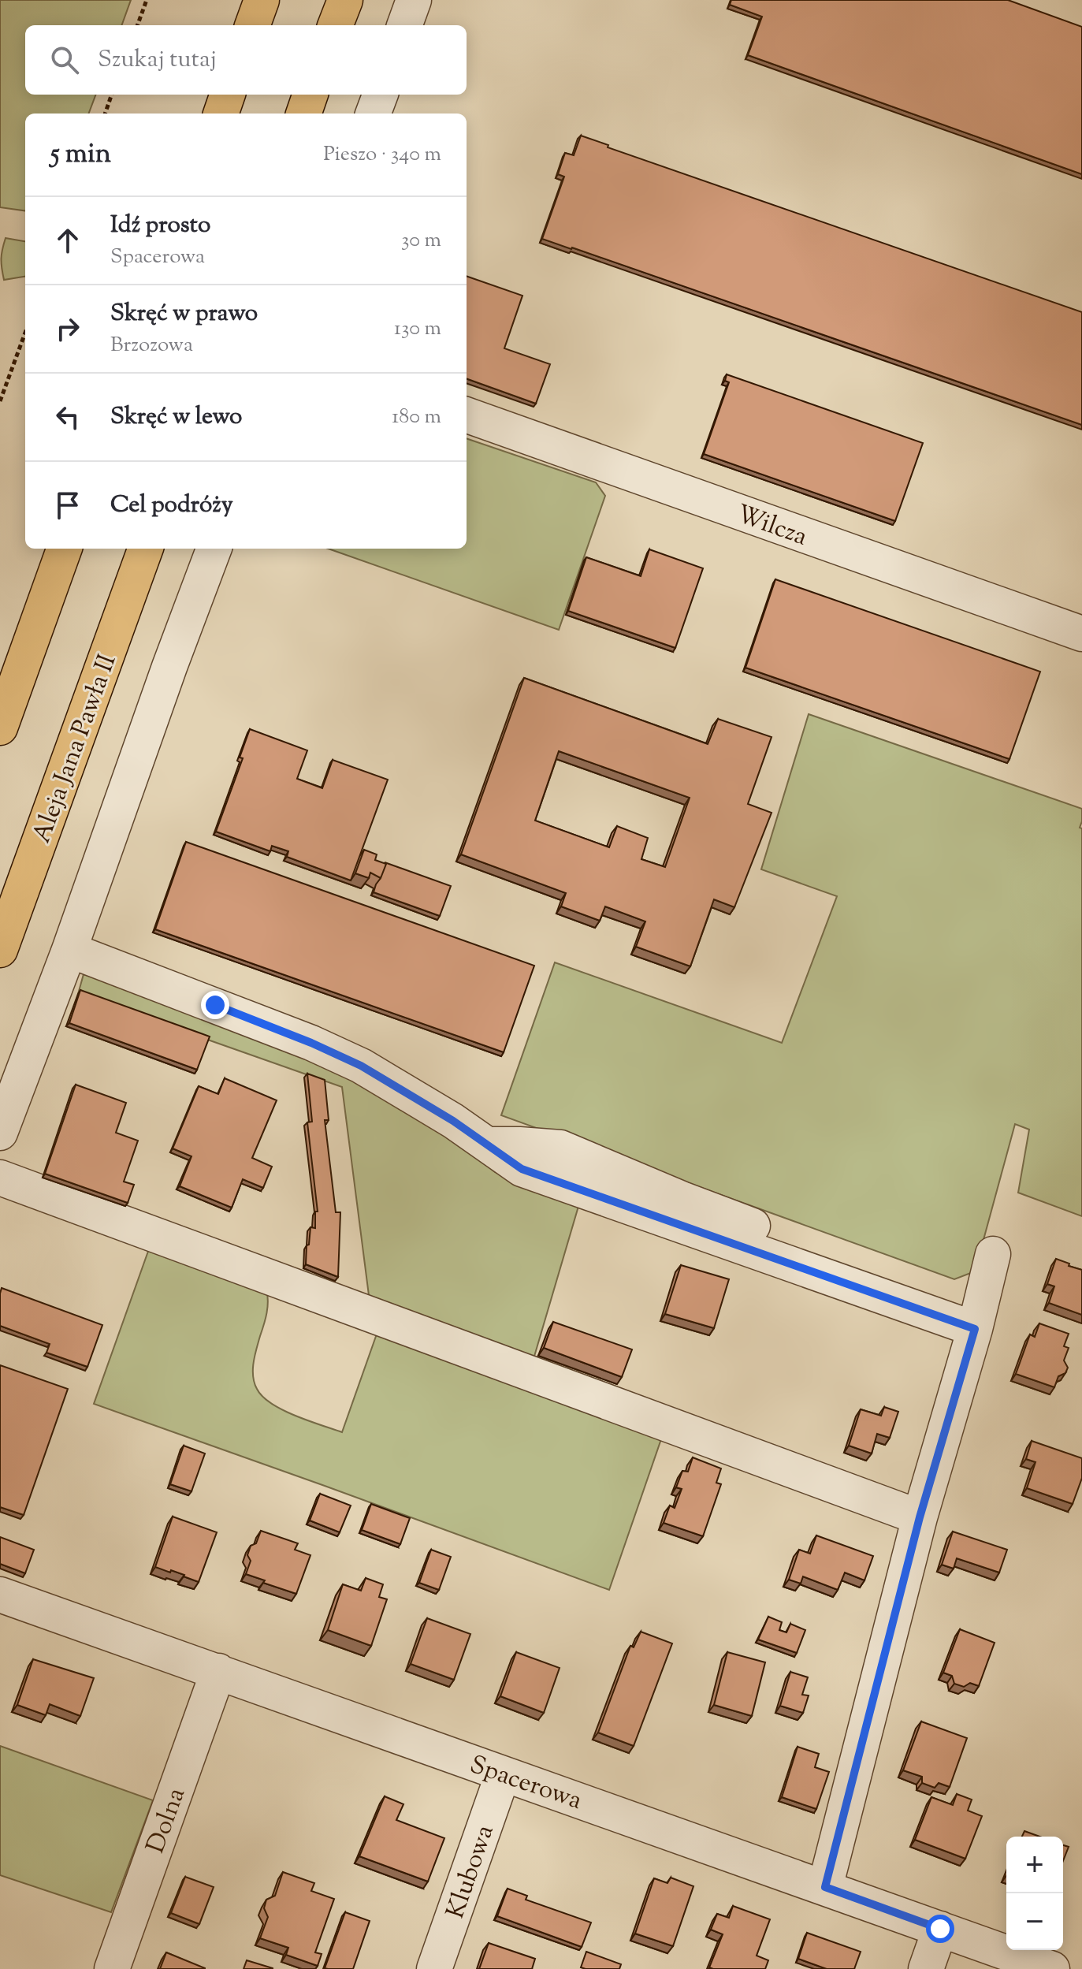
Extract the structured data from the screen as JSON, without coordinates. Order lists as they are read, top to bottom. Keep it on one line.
{"streets":{"main road":["Aleja Jana Pawła II"],"street":["Wilcza","Spacerowa","Dolna","Klubowa"]},"crossings":[["Spacerowa","Dolna"],["Spacerowa","Klubowa"]],"page":{"search":"Szukaj tutaj","heading":["5 min","Pieszo · 340 m"],"list":[["Idź prosto","Spacerowa","30 m"],["Skręć w prawo","Brzozowa","130 m"],["Skręć w lewo","180 m"],"Cel podróży"],"map_buttons":["+","−"]}}
